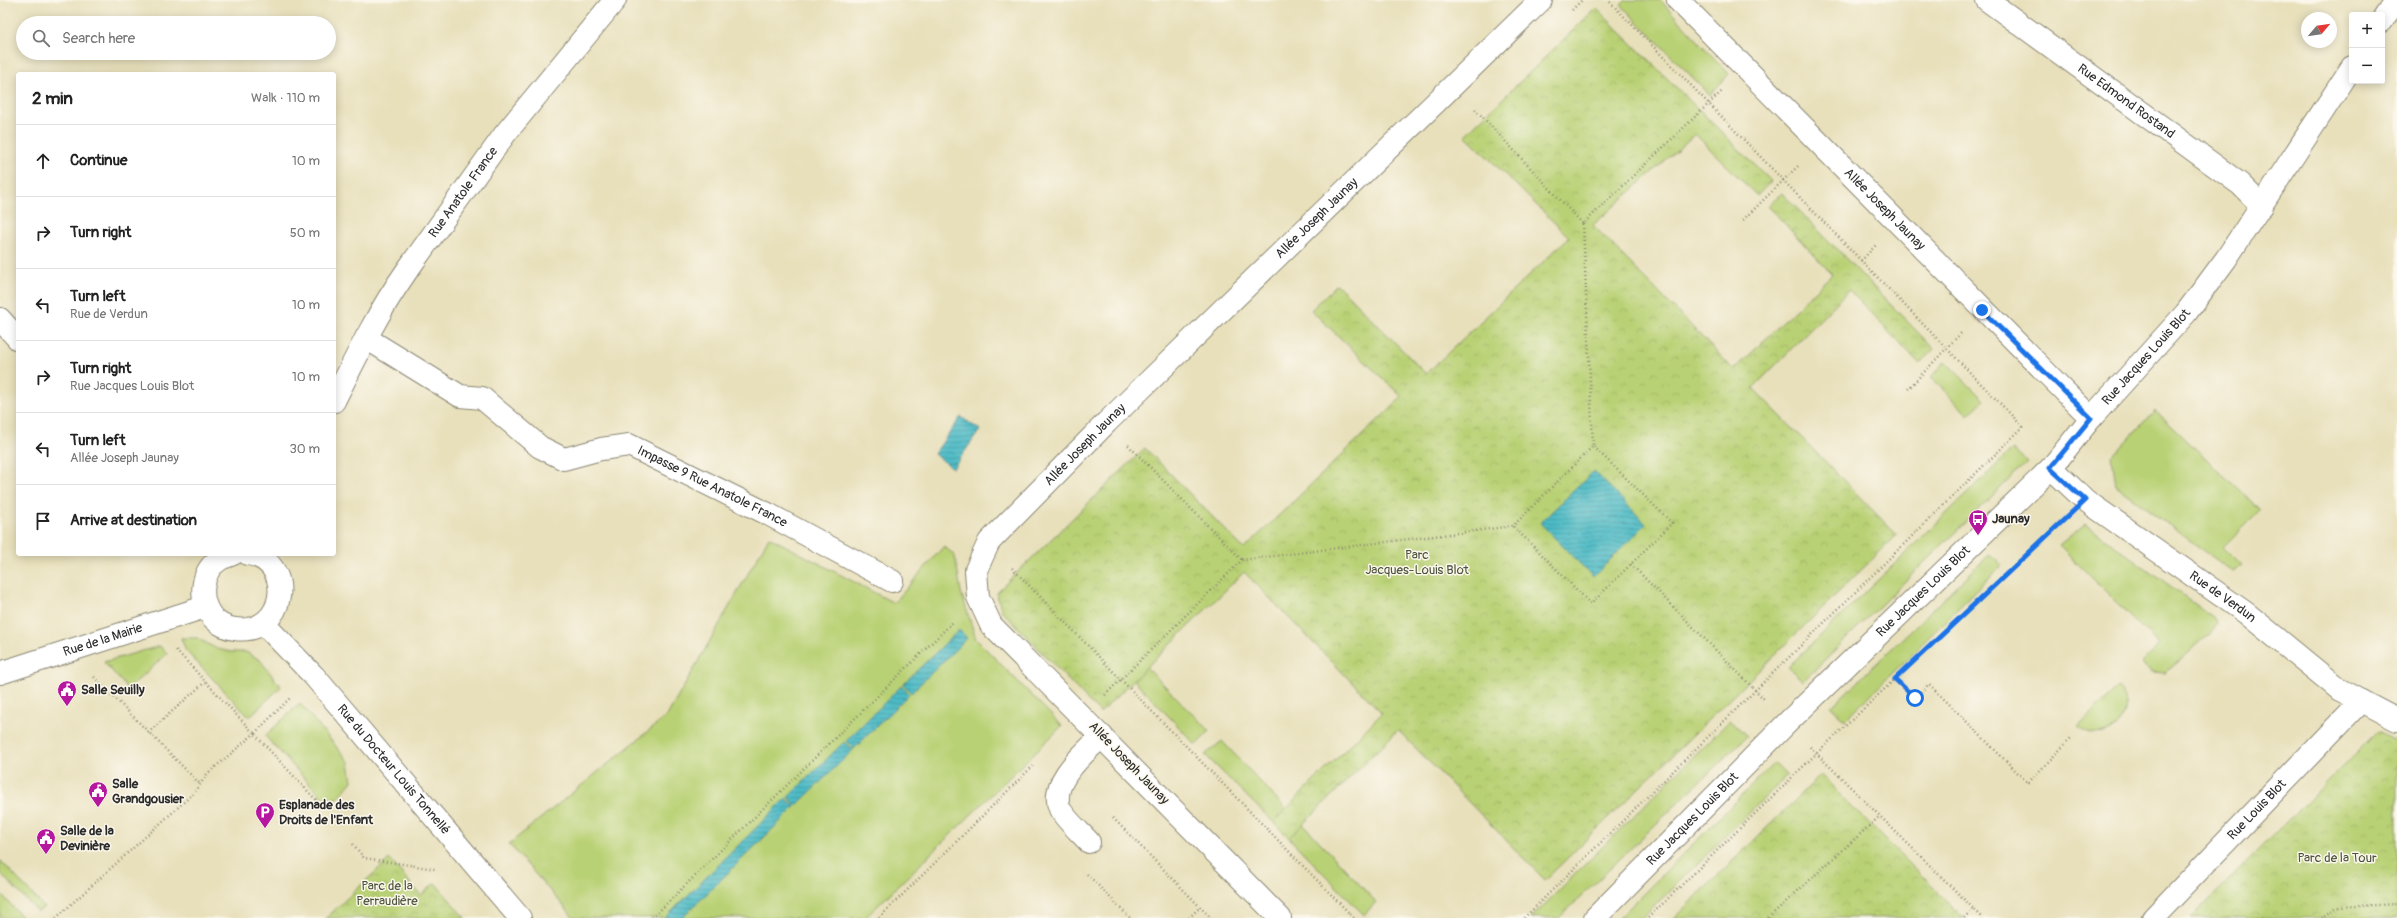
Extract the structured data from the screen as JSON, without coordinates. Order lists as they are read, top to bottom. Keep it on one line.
{"streets":{"street":["Rue Edmond Rostand","Rue Anatole France","Allée Joseph Jaunay","Rue Jacques Louis Blot","Impasse 9 Rue Anatole France","Rue de Verdun","Rue de la Mairie","Rue du Docteur Louis Tonnellé","Rue Louis Blot"]},"crossings":[["Rue Edmond Rostand","Rue Jacques Louis Blot"],["Rue Anatole France","Impasse 9 Rue Anatole France"],["Allée Joseph Jaunay","Rue Jacques Louis Blot"],["Rue Jacques Louis Blot","Rue de Verdun"],["Rue de Verdun","Rue Louis Blot"]],"parks":["Parc Jacques-Louis Blot","Parc de la Tour","Parc de la Perraudière"],"places":{"bus stop":["Jaunay"],"public building":["Salle Seuilly","Salle Grandgousier","Salle de la Devinière"],"parking":["Esplanade des Droits de l'Enfant"]},"north":"top right","page":{"map_buttons":["+","−"],"search":"Search here","heading":["2 min","Walk · 110 m"],"list":[["Continue","10 m"],["Turn right","50 m"],["Turn left","Rue de Verdun","10 m"],["Turn right","Rue Jacques Louis Blot","10 m"],["Turn left","Allée Joseph Jaunay","30 m"],"Arrive at destination"]}}
